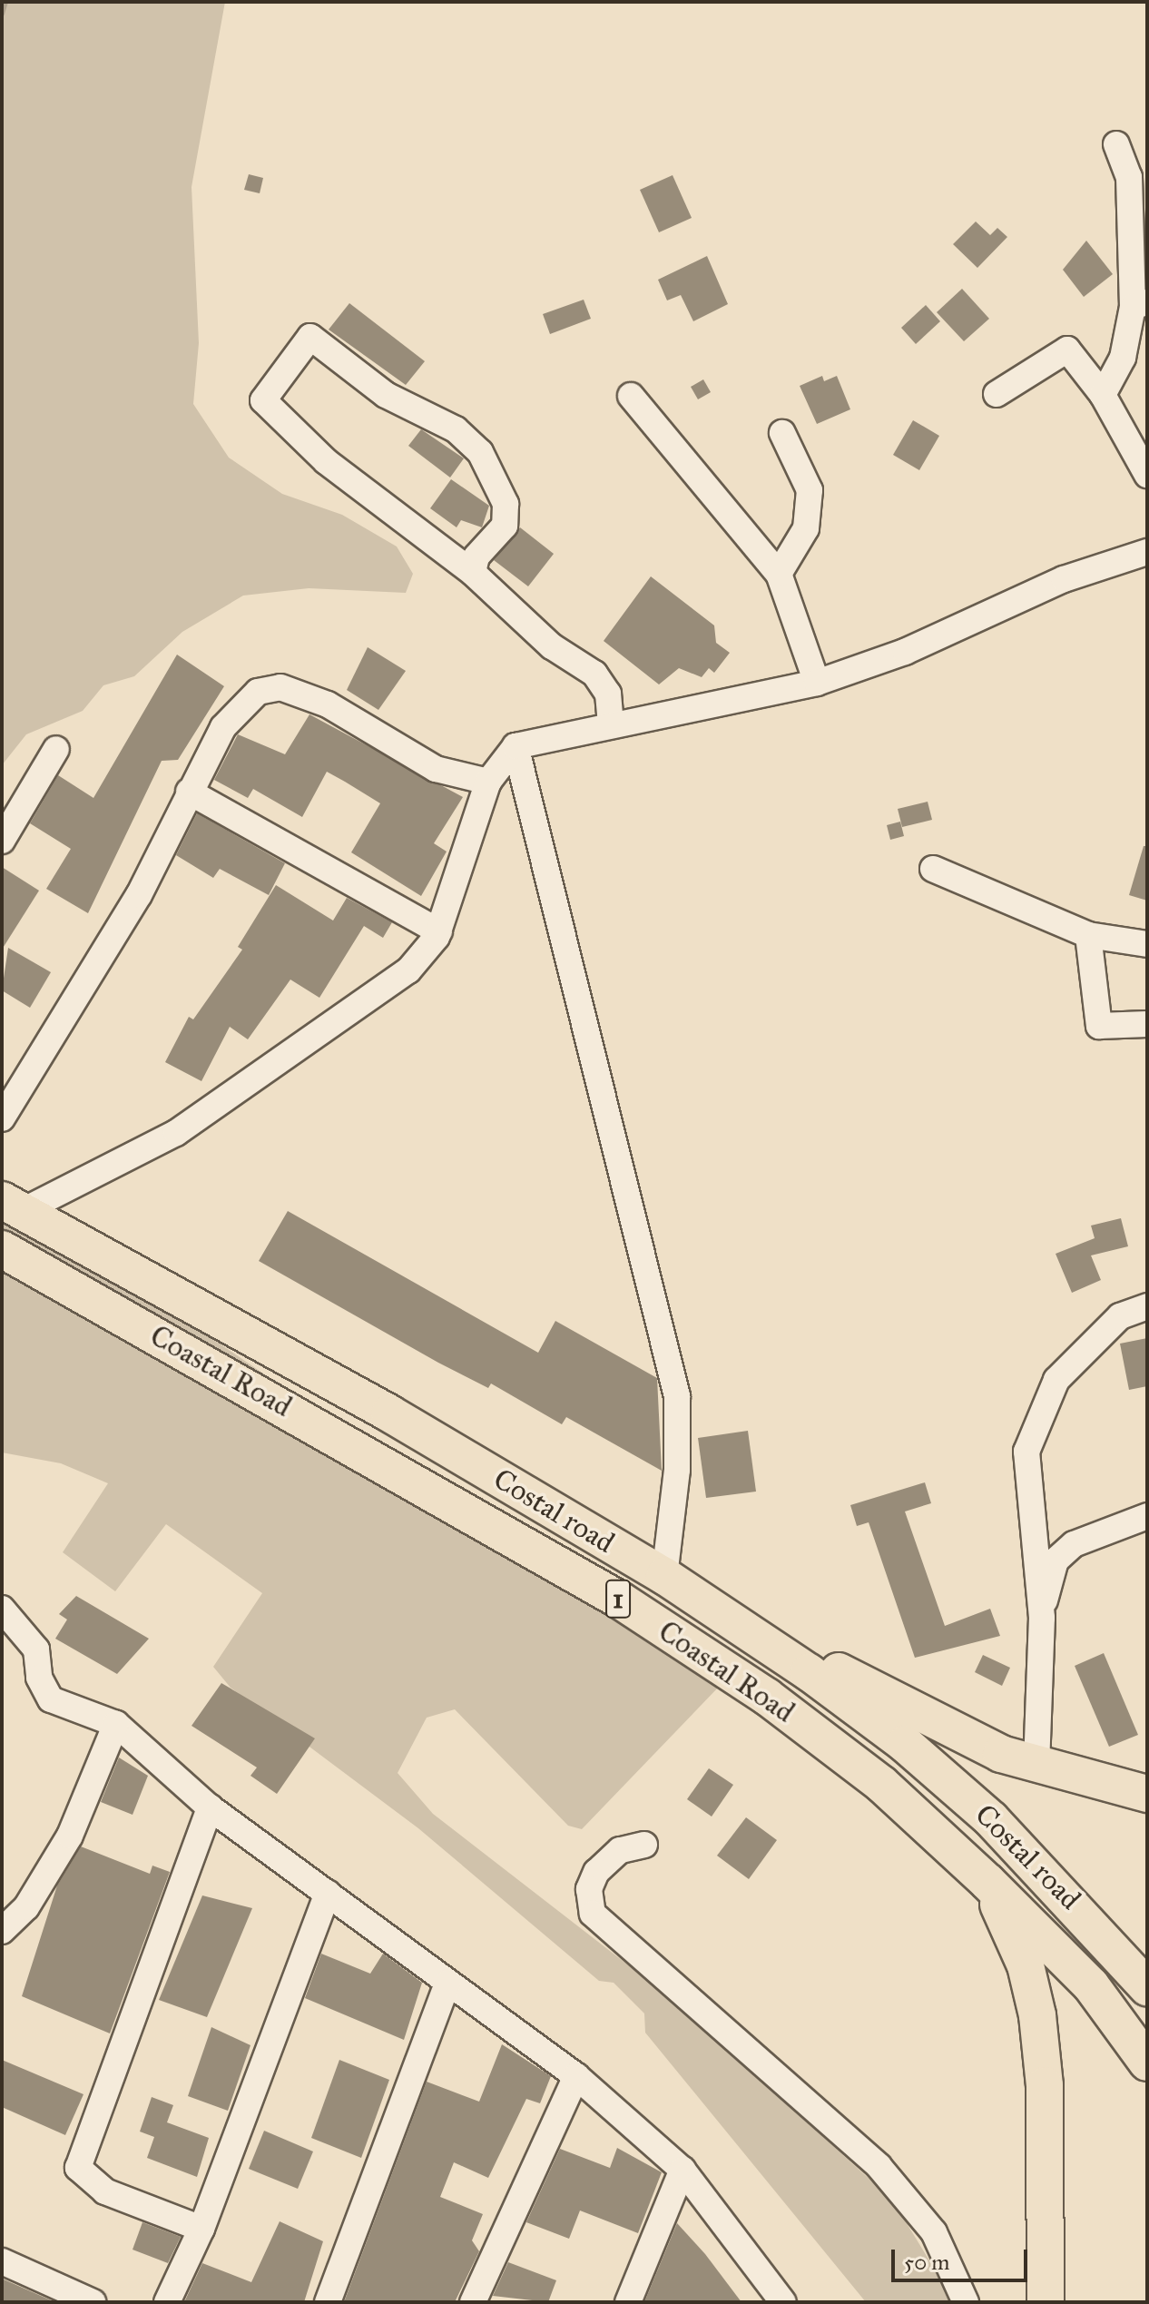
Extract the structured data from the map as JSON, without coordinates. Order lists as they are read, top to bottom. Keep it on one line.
{"streets":{"highway":["Coastal Road","Costal road","1"]},"scale_bar":"50 m"}
